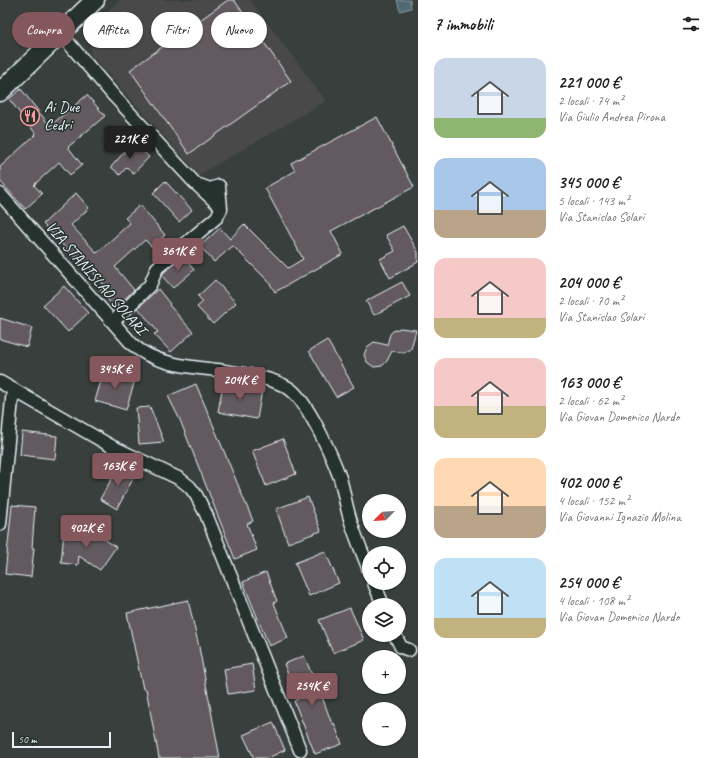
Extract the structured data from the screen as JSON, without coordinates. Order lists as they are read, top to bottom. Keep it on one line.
{"streets":{"street":["VIA STANISLAO SOLARI"]},"places":{"restaurant":["Ai Due Cedri"]},"scale_bar":"50 m","north":"bottom left","page":{"heading":"7 immobili","chip":["Compra","Affitta","Filtri","Nuovo"],"list":[{"name":"221 000 €","note":"2 locali · 74 m² · Via Giulio Andrea Pirona"},{"name":"345 000 €","note":"5 locali · 143 m² · Via Stanislao Solari"},{"name":"204 000 €","note":"2 locali · 70 m² · Via Stanislao Solari"},{"name":"163 000 €","note":"2 locali · 62 m² · Via Giovan Domenico Nardo"},{"name":"402 000 €","note":"4 locali · 152 m² · Via Giovanni Ignazio Molina"},{"name":"254 000 €","note":"4 locali · 108 m² · Via Giovan Domenico Nardo"}],"price":["221K €","361K €","345K €","204K €","163K €","402K €","254K €"],"map_buttons":["+","−"],"scale":"50 m"}}
